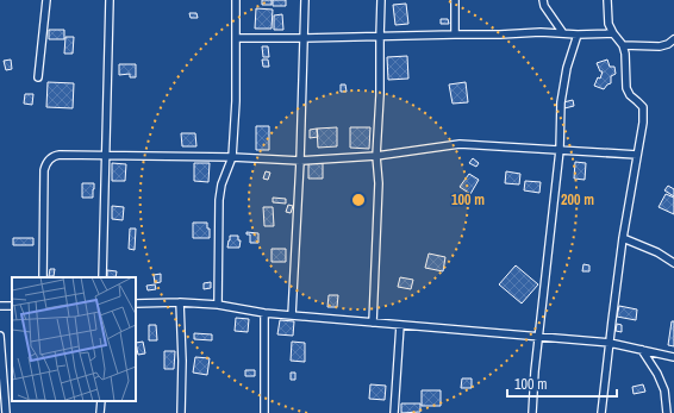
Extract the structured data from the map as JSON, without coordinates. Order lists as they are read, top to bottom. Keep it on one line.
{"scale_bar":"100 m","rings":["100 m","200 m"]}
